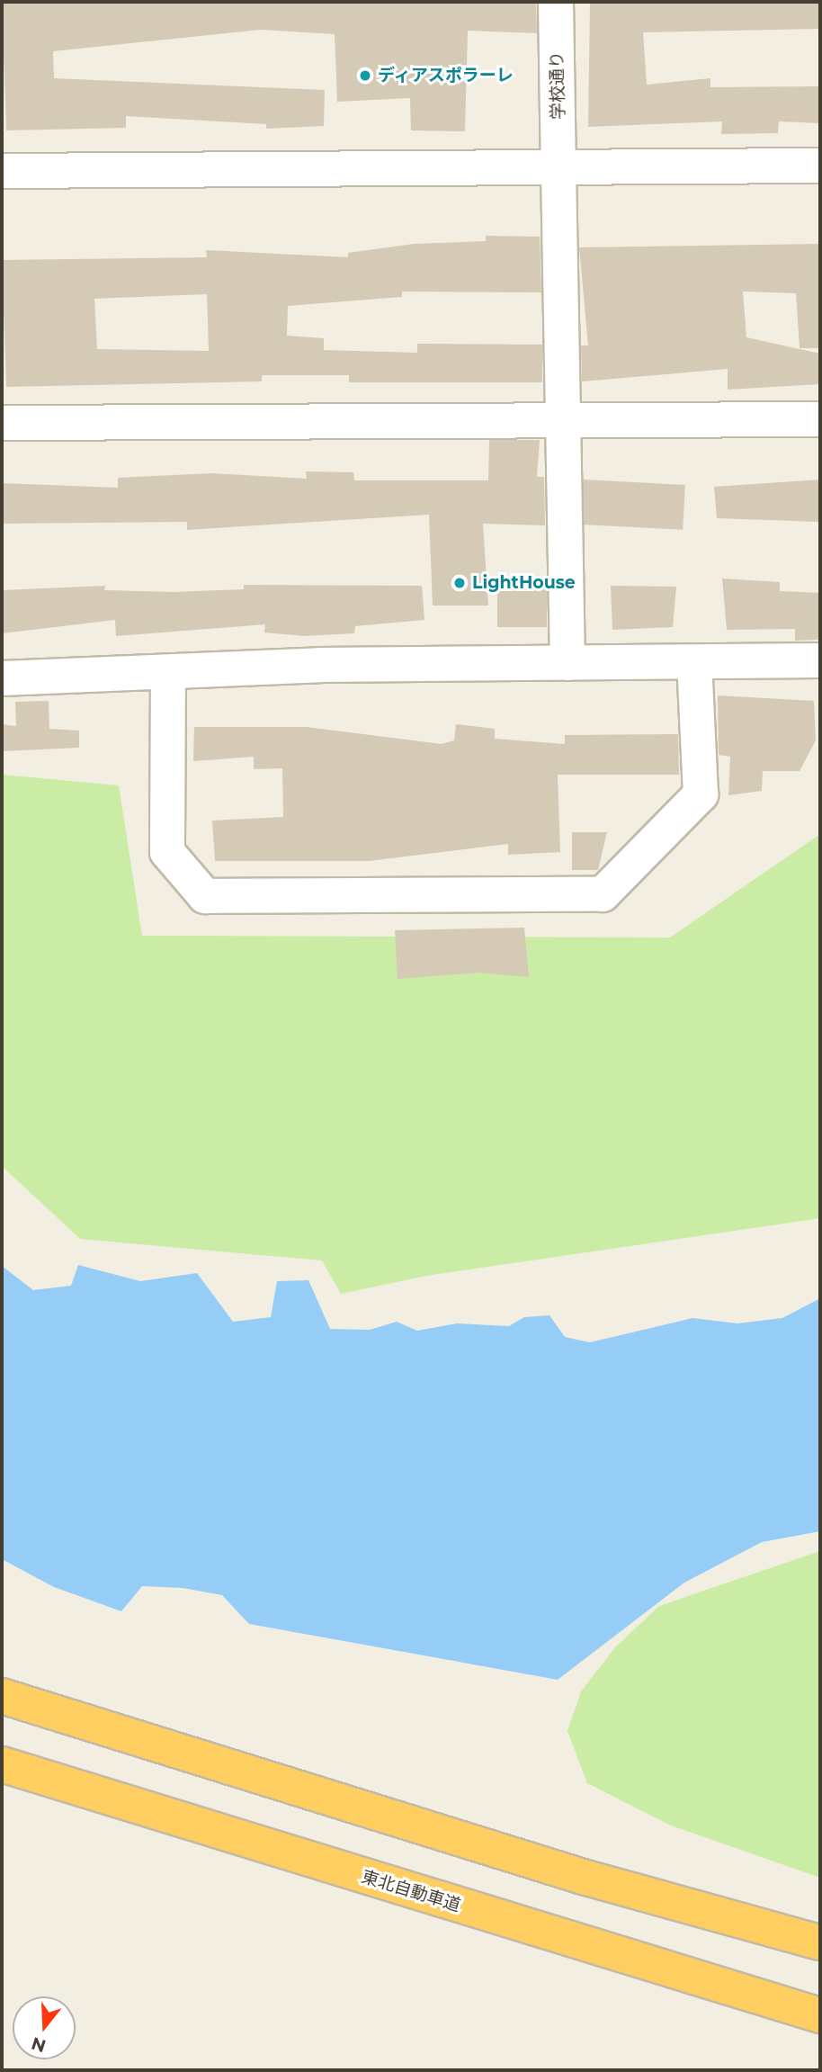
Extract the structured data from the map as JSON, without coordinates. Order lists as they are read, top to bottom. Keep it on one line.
{"streets":{"highway":["東北自動車道"],"street":["学校通り"]},"places":["ディアスポラーレ","LightHouse"],"north":"bottom"}
